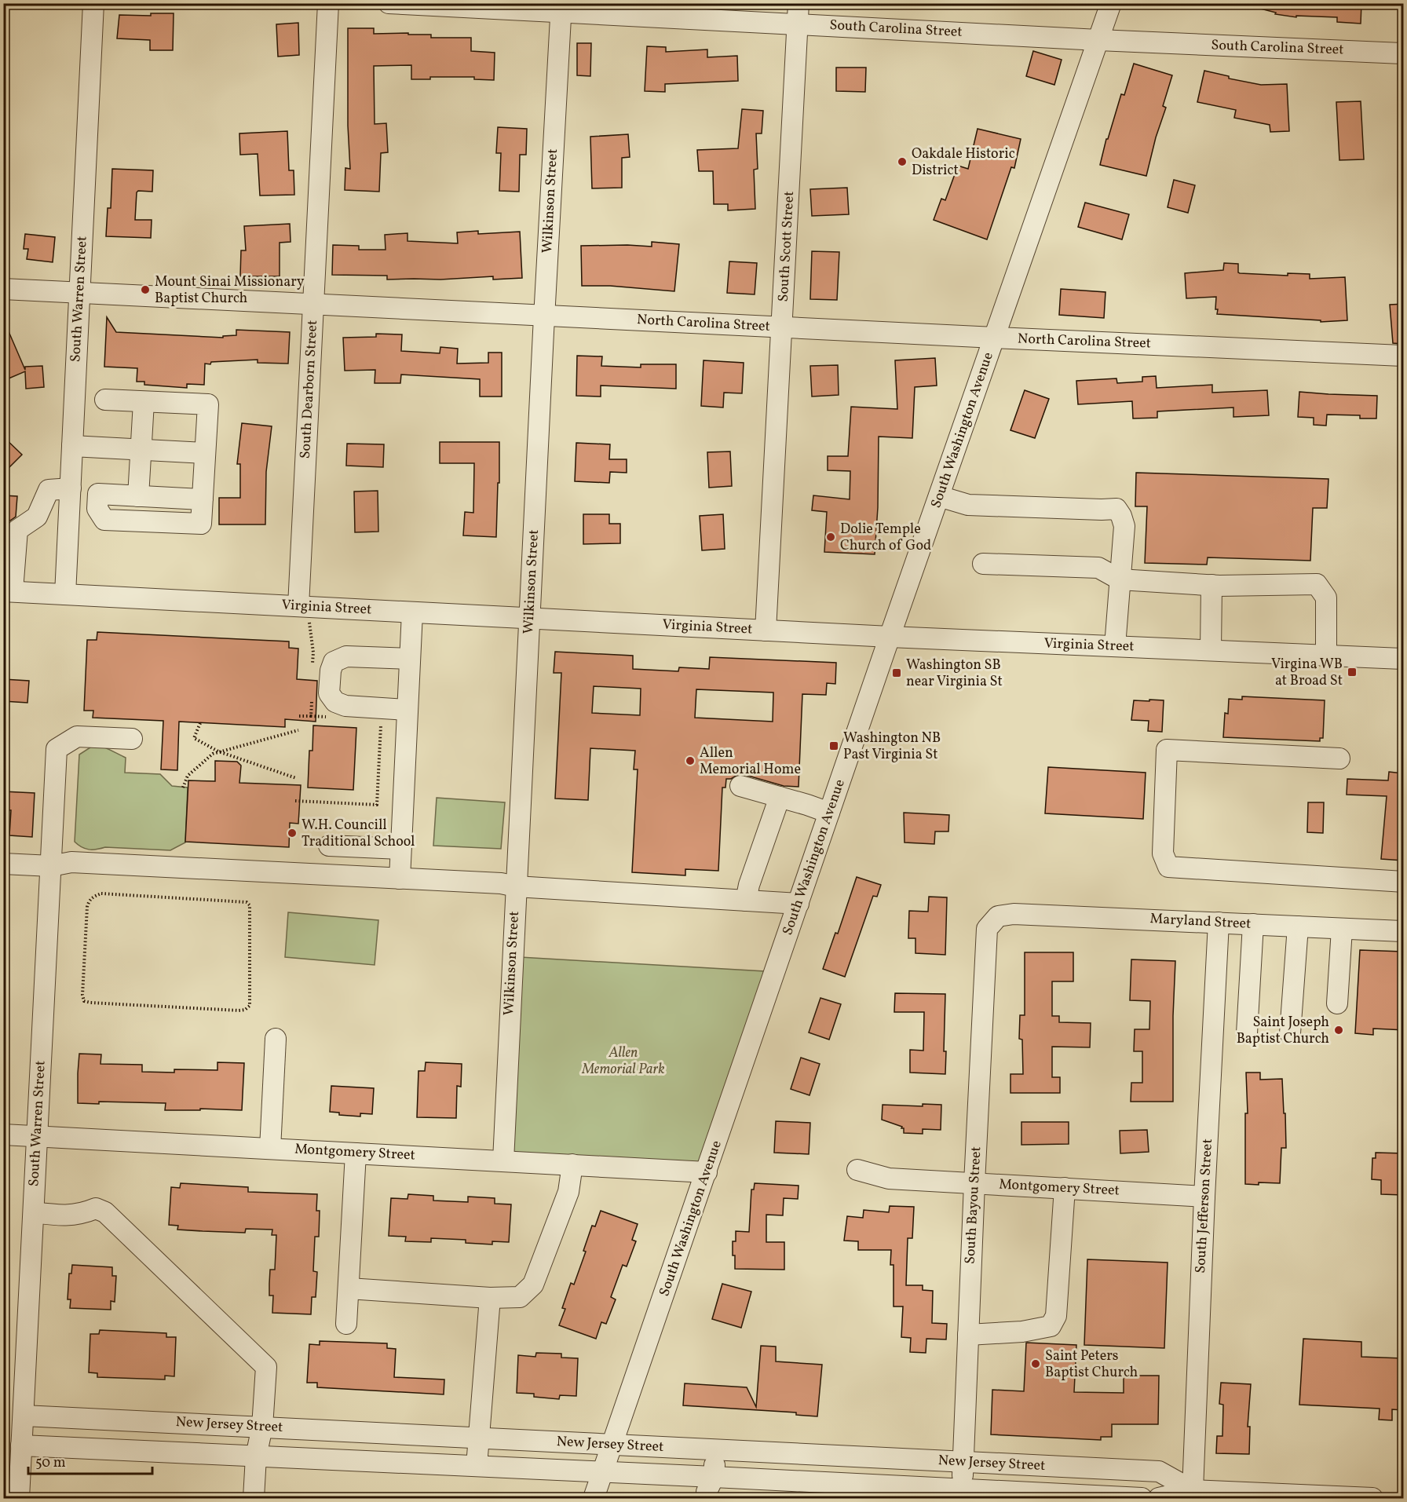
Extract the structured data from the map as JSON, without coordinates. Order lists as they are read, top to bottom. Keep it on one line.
{"streets":{"street":["South Carolina Street","Wilkinson Street","South Scott Street","South Warren Street","North Carolina Street","South Dearborn Street","South Washington Avenue","Virginia Street","Maryland Street","Montgomery Street","South Bayou Street","South Jefferson Street","New Jersey Street"]},"crossings":[["South Carolina Street","Wilkinson Street"],["South Carolina Street","South Scott Street"],["South Carolina Street","South Washington Avenue"],["Wilkinson Street","North Carolina Street"],["Wilkinson Street","Virginia Street"],["Wilkinson Street","Montgomery Street"],["South Scott Street","North Carolina Street"],["South Scott Street","Virginia Street"],["South Warren Street","North Carolina Street"],["South Warren Street","Virginia Street"],["South Warren Street","Montgomery Street"],["South Warren Street","New Jersey Street"],["North Carolina Street","South Dearborn Street"],["North Carolina Street","South Washington Avenue"],["South Dearborn Street","Virginia Street"],["South Washington Avenue","Virginia Street"],["South Washington Avenue","Montgomery Street"],["South Washington Avenue","New Jersey Street"],["Maryland Street","South Bayou Street"],["Maryland Street","South Jefferson Street"],["Montgomery Street","South Bayou Street"],["Montgomery Street","South Jefferson Street"],["South Bayou Street","New Jersey Street"],["South Jefferson Street","New Jersey Street"]],"parks":["Allen Memorial Park"],"places":{"other":["Oakdale Historic District","Mount Sinai Missionary Baptist Church","Dolie Temple Church of God","Allen Memorial Home","W.H. Councill Traditional School","Saint Joseph Baptist Church","Saint Peters Baptist Church"],"transit":["Virgina WB at Broad St","Washington SB near Virginia St","Washington NB Past Virginia St"]},"scale_bar":"50 m"}
